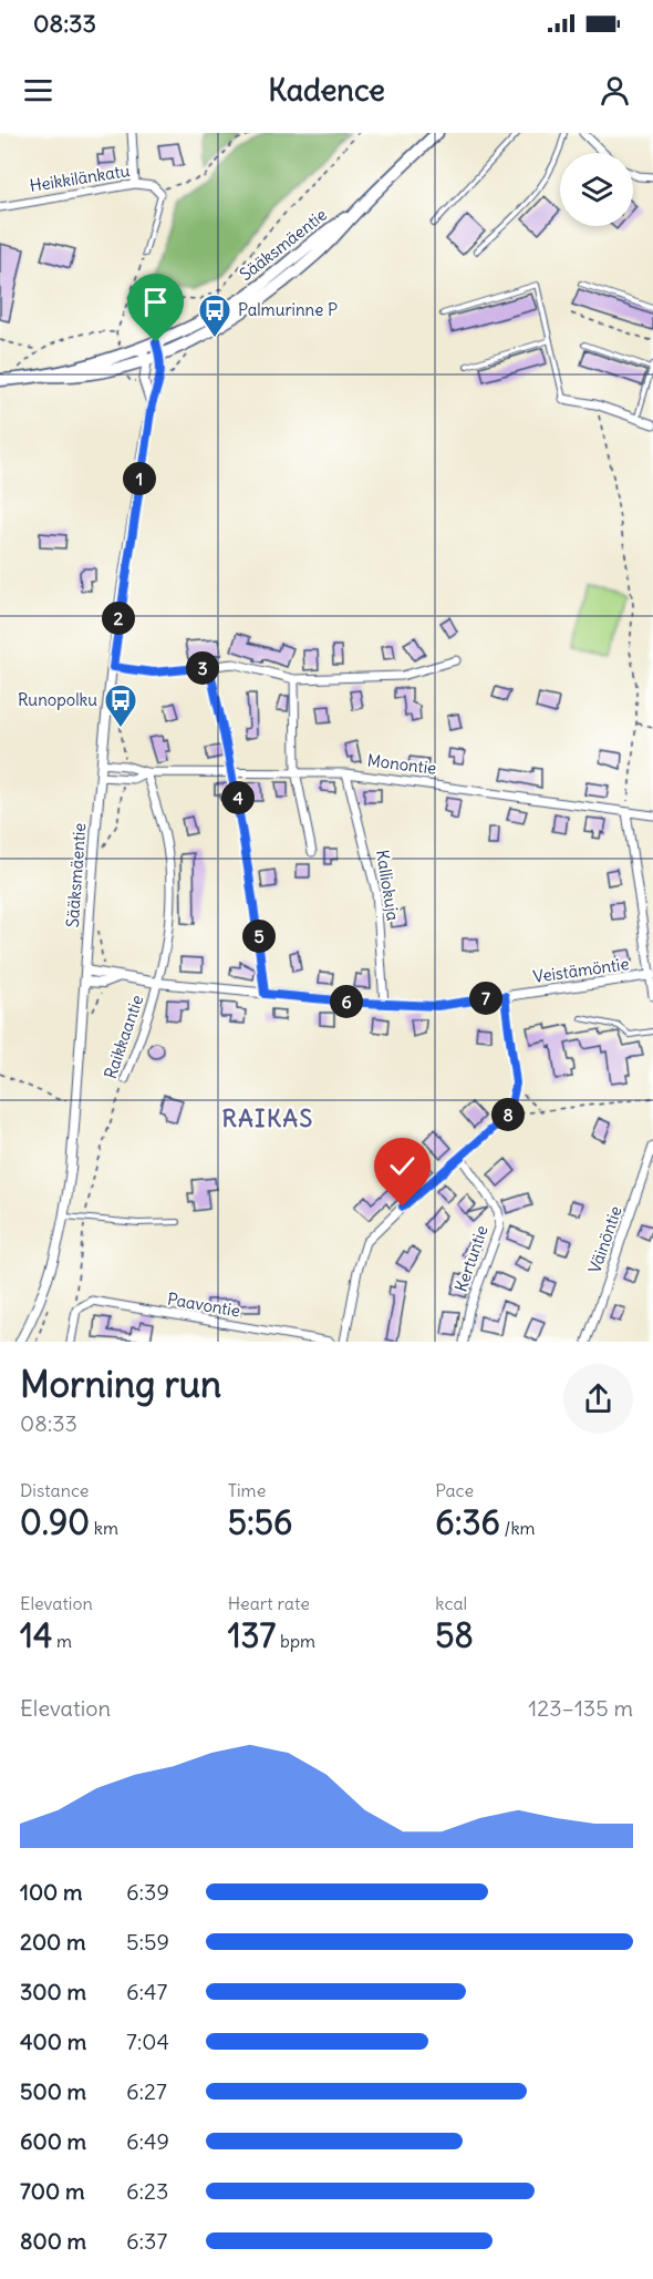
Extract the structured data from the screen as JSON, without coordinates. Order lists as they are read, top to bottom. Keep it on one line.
{"streets":{"main road":["Sääksmäentie"],"street":["Heikkilänkatu","Monontie","Kalliokuja","Veistämöntie","Raikkaantie","Väinöntie","Kertuntie","Paavontie"]},"crossings":[["Sääksmäentie","Monontie"],["Sääksmäentie","Veistämöntie"],["Monontie","Kalliokuja"],["Monontie","Raikkaantie"],["Kalliokuja","Veistämöntie"],["Veistämöntie","Raikkaantie"],["Raikkaantie","Paavontie"]],"districts":["RAIKAS"],"places":{"bus stop":["Palmurinne P","Runopolku"]},"page":{"status":"08:33","header":"Kadence","pins":["1","2","3","4","5","7","6","8"],"heading":["Morning run","08:33"],"stats":[["Distance","0.90 km"],["Time","5:56"],["Pace","6:36 /km"],["Elevation","14 m"],["Heart rate","137 bpm"],["kcal","58"]],"chart":["Elevation","123–135 m"],"list":[{"name":"100 m","note":"6:39"},{"name":"200 m","note":"5:59"},{"name":"300 m","note":"6:47"},{"name":"400 m","note":"7:04"},{"name":"500 m","note":"6:27"},{"name":"600 m","note":"6:49"},{"name":"700 m","note":"6:23"},{"name":"800 m","note":"6:37"}]}}
